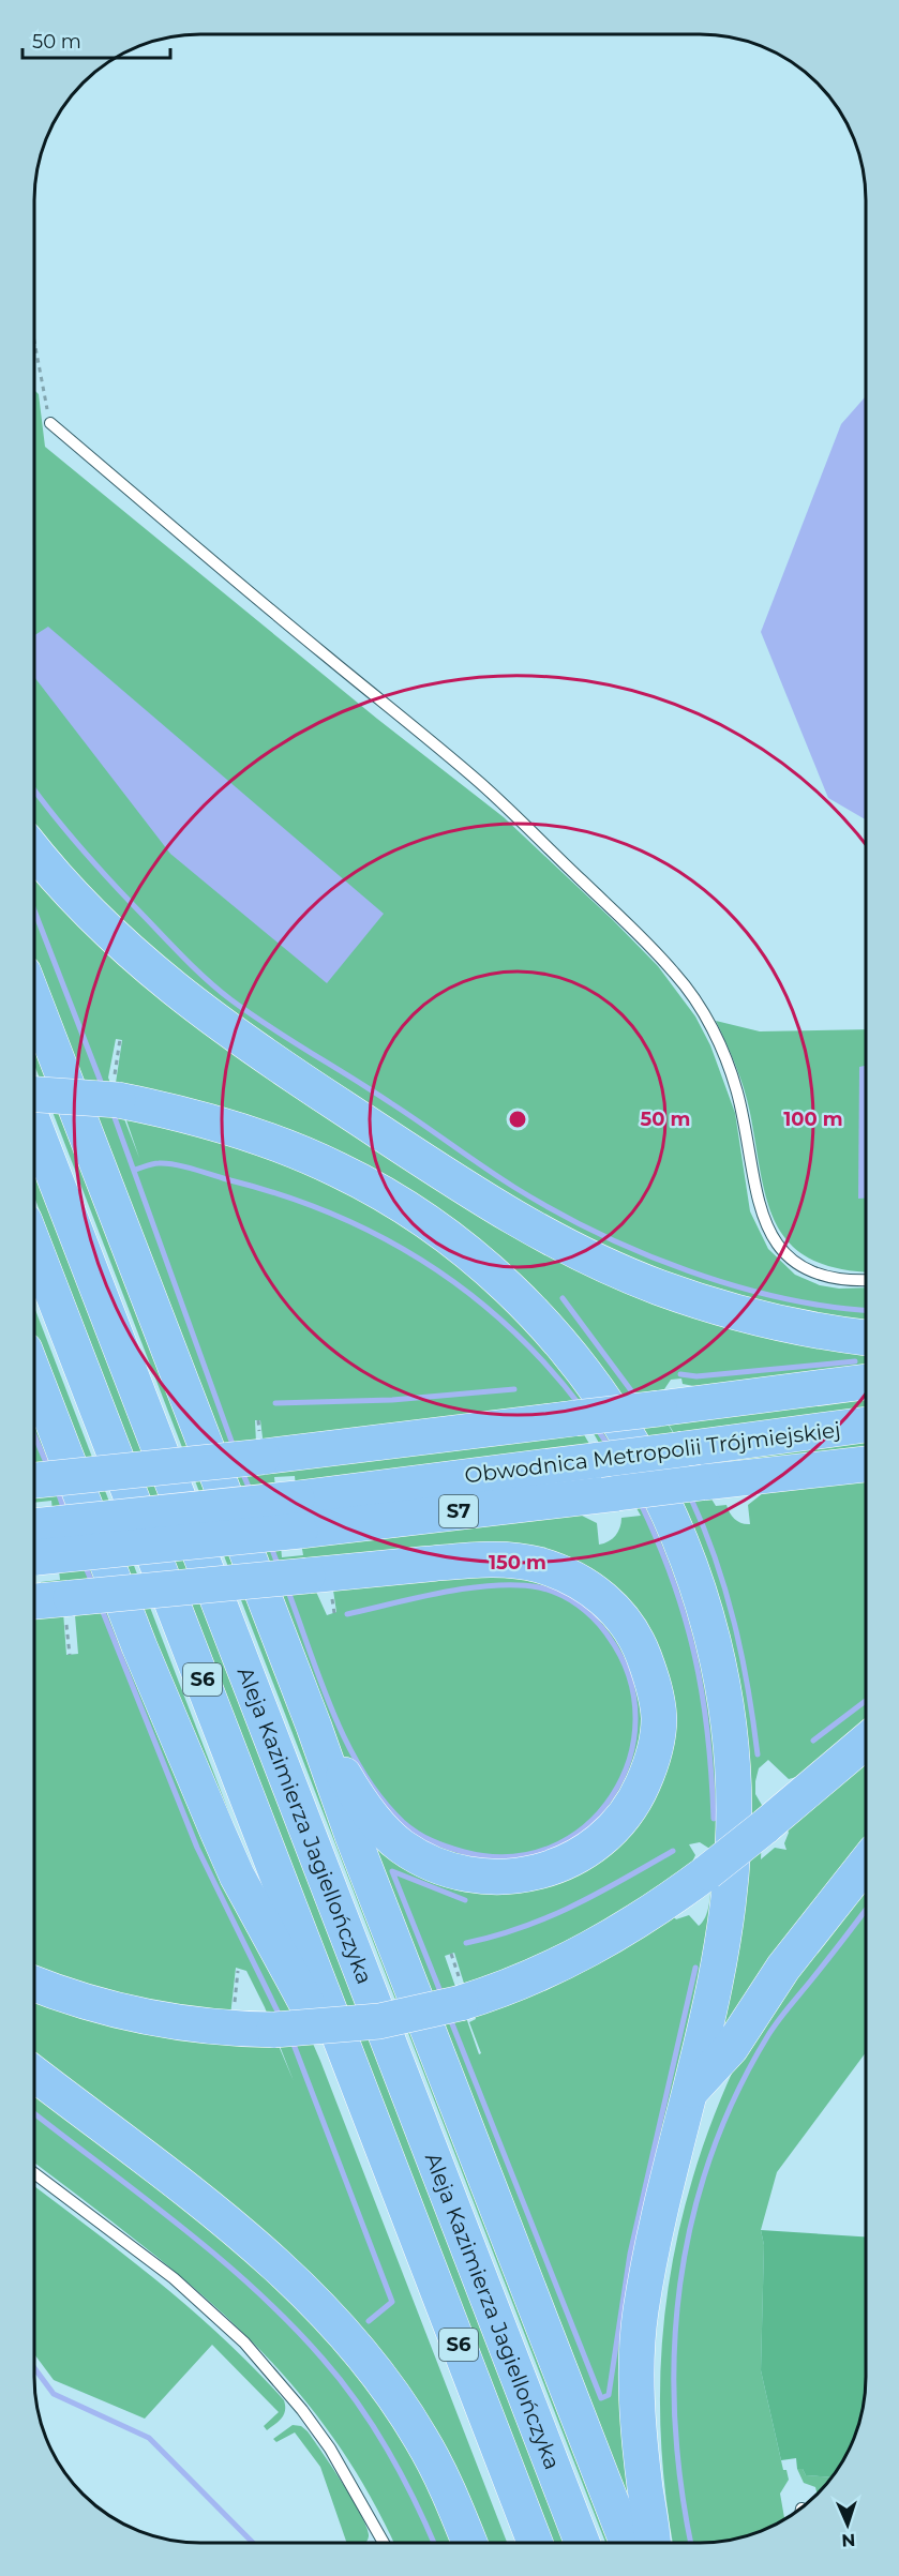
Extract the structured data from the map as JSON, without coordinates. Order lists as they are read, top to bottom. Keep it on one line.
{"streets":{"highway":["Obwodnica Metropolii Trójmiejskiej","S7","S6","Aleja Kazimierza Jagiellończyka"]},"scale_bar":"50 m","north":"bottom","rings":["50 m","100 m","150 m"]}
